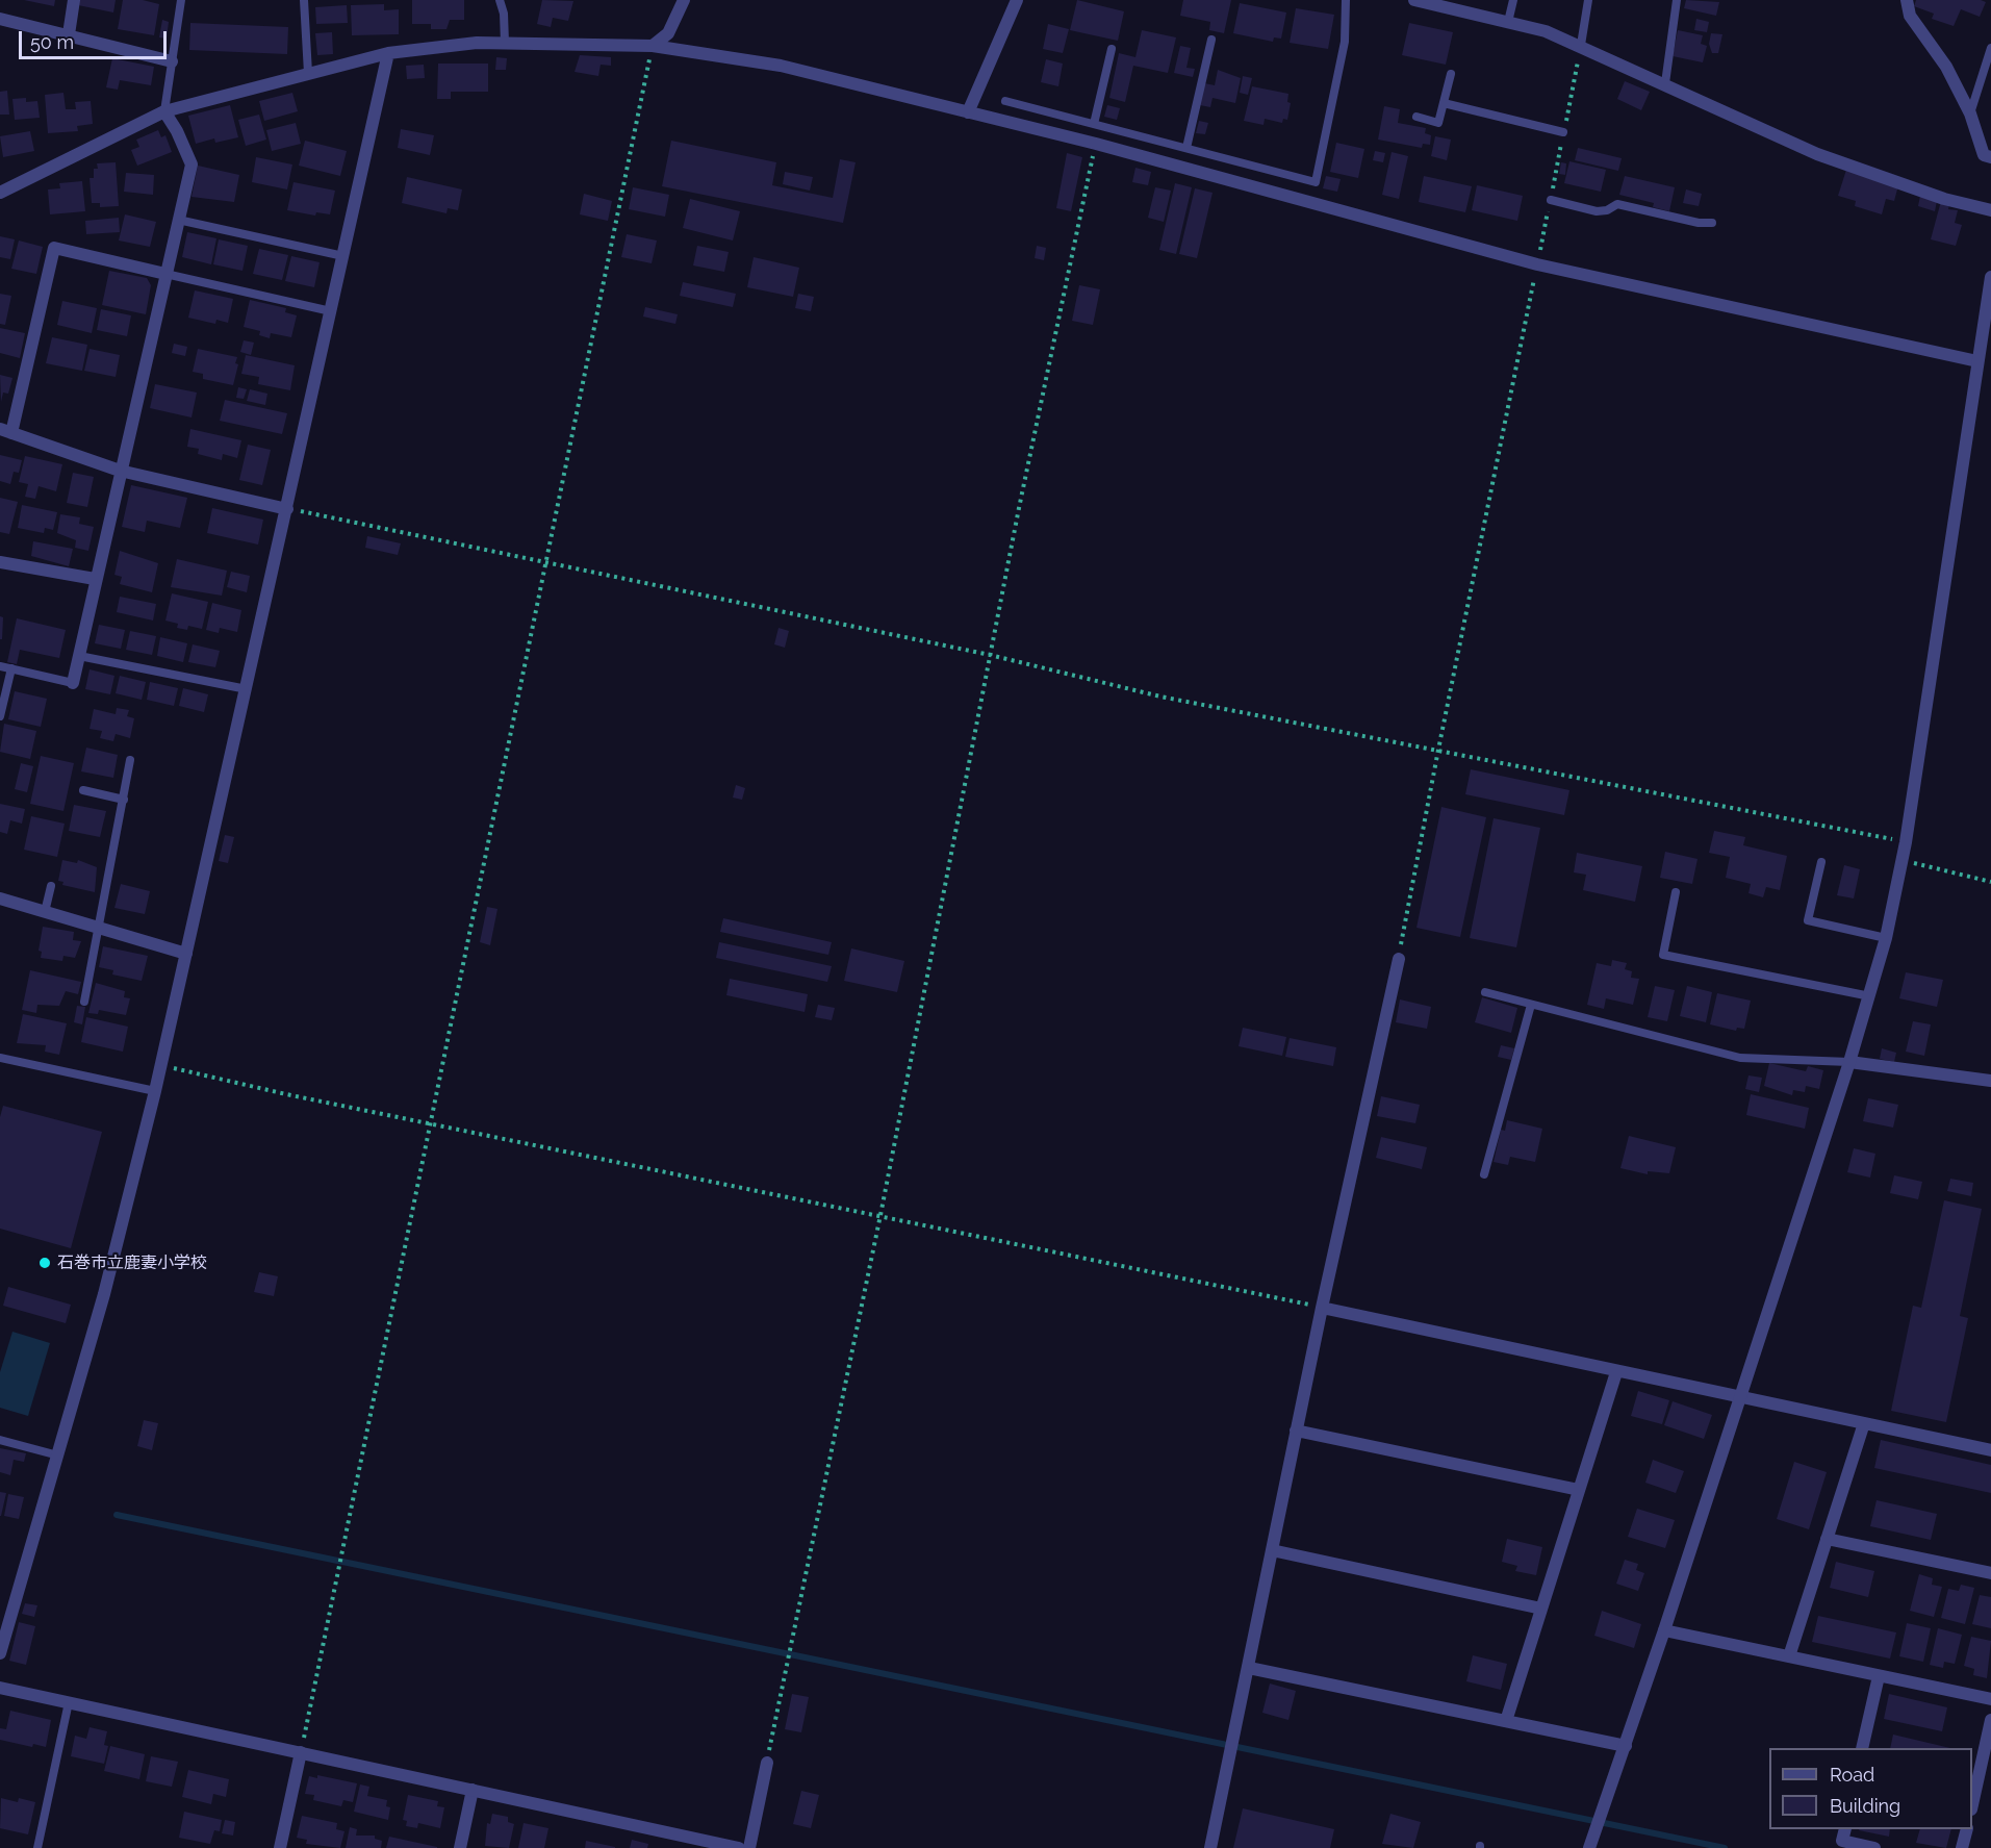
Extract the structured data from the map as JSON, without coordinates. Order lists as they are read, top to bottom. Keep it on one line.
{"places":["石巻市立鹿妻小学校"],"legend":["Road","Building"],"scale_bar":"50 m"}
